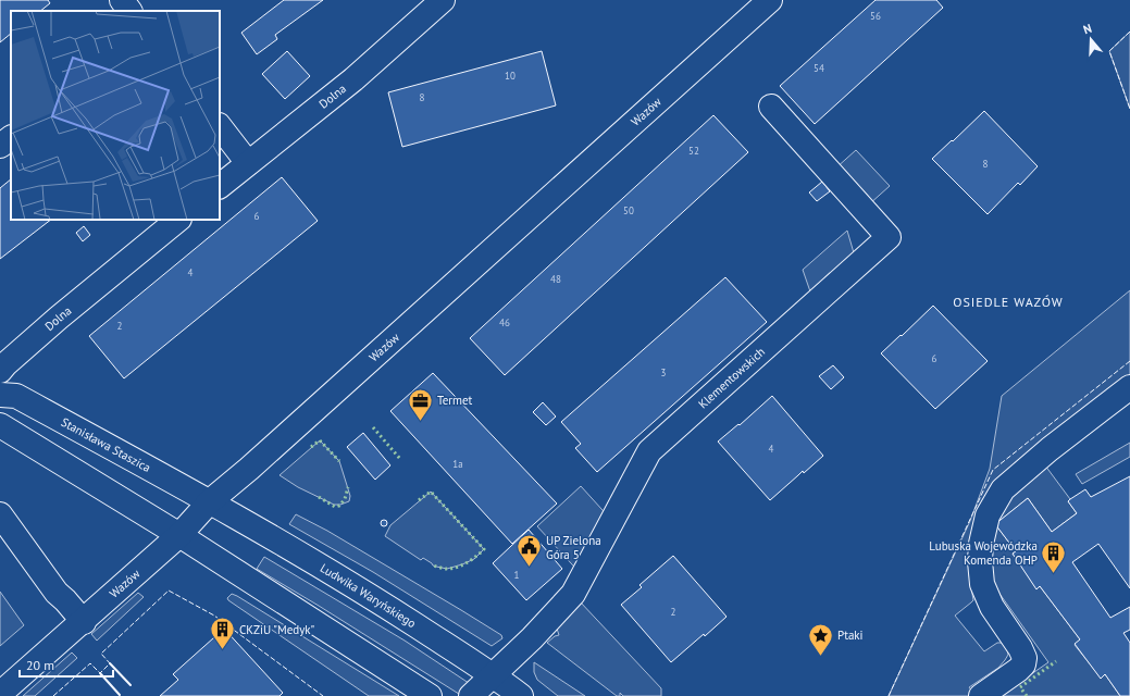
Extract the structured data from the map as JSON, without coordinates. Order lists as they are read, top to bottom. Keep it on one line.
{"streets":{"street":["Dolna","Wazów","Klementowskich","Stanisława Staszica","Ludwika Waryńskiego"]},"crossings":[["Wazów","Stanisława Staszica"],["Wazów","Ludwika Waryńskiego"],["Klementowskich","Ludwika Waryńskiego"],["Stanisława Staszica","Ludwika Waryńskiego"]],"districts":["OSIEDLE WAZÓW"],"places":{"office":["Termet"],"public building":["UP Zielona Góra 5"],"building":["Lubuska Wojewódzka Komenda OHP","CKZiU \"Medyk\""],"place":["Ptaki"]},"house_numbers":["56","54","10","8","52","8","50","6","4","48","46","2","6","3","4","1a","1","2"],"scale_bar":"20 m","north":"top"}
